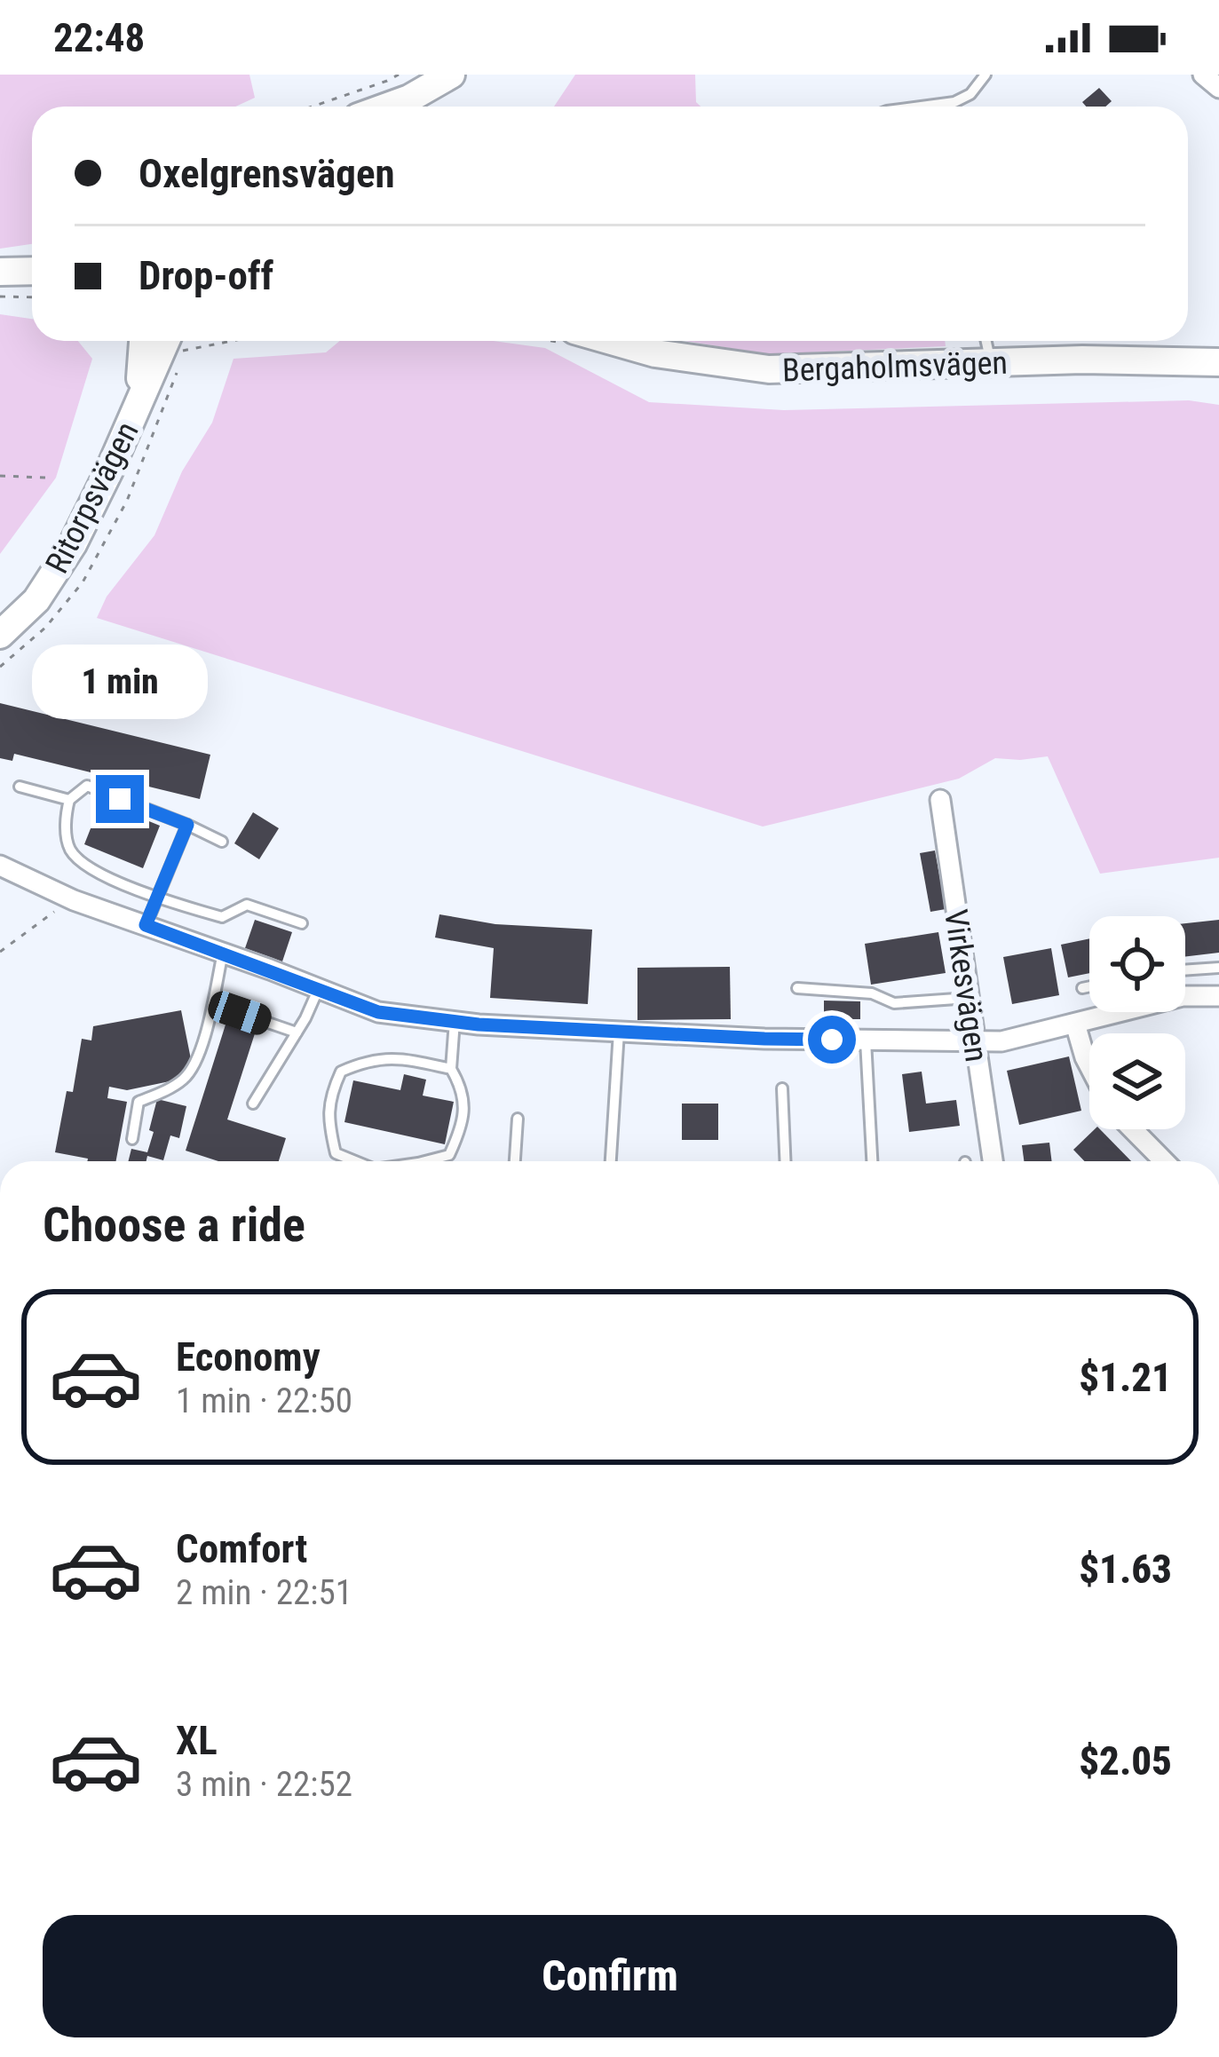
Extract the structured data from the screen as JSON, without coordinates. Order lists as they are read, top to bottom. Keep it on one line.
{"streets":{"main road":["Bergaholmsvägen","Ritorpsvägen"],"street":["Virkesvägen"]},"page":{"status":"22:48","banner":["Oxelgrensvägen","Drop-off"],"bubble":"1 min","heading":"Choose a ride","list":[{"name":"Economy","note":"1 min · 22:50","value":"$1.21"},{"name":"Comfort","note":"2 min · 22:51","value":"$1.63"},{"name":"XL","note":"3 min · 22:52","value":"$2.05"}],"buttons":"Confirm"}}
